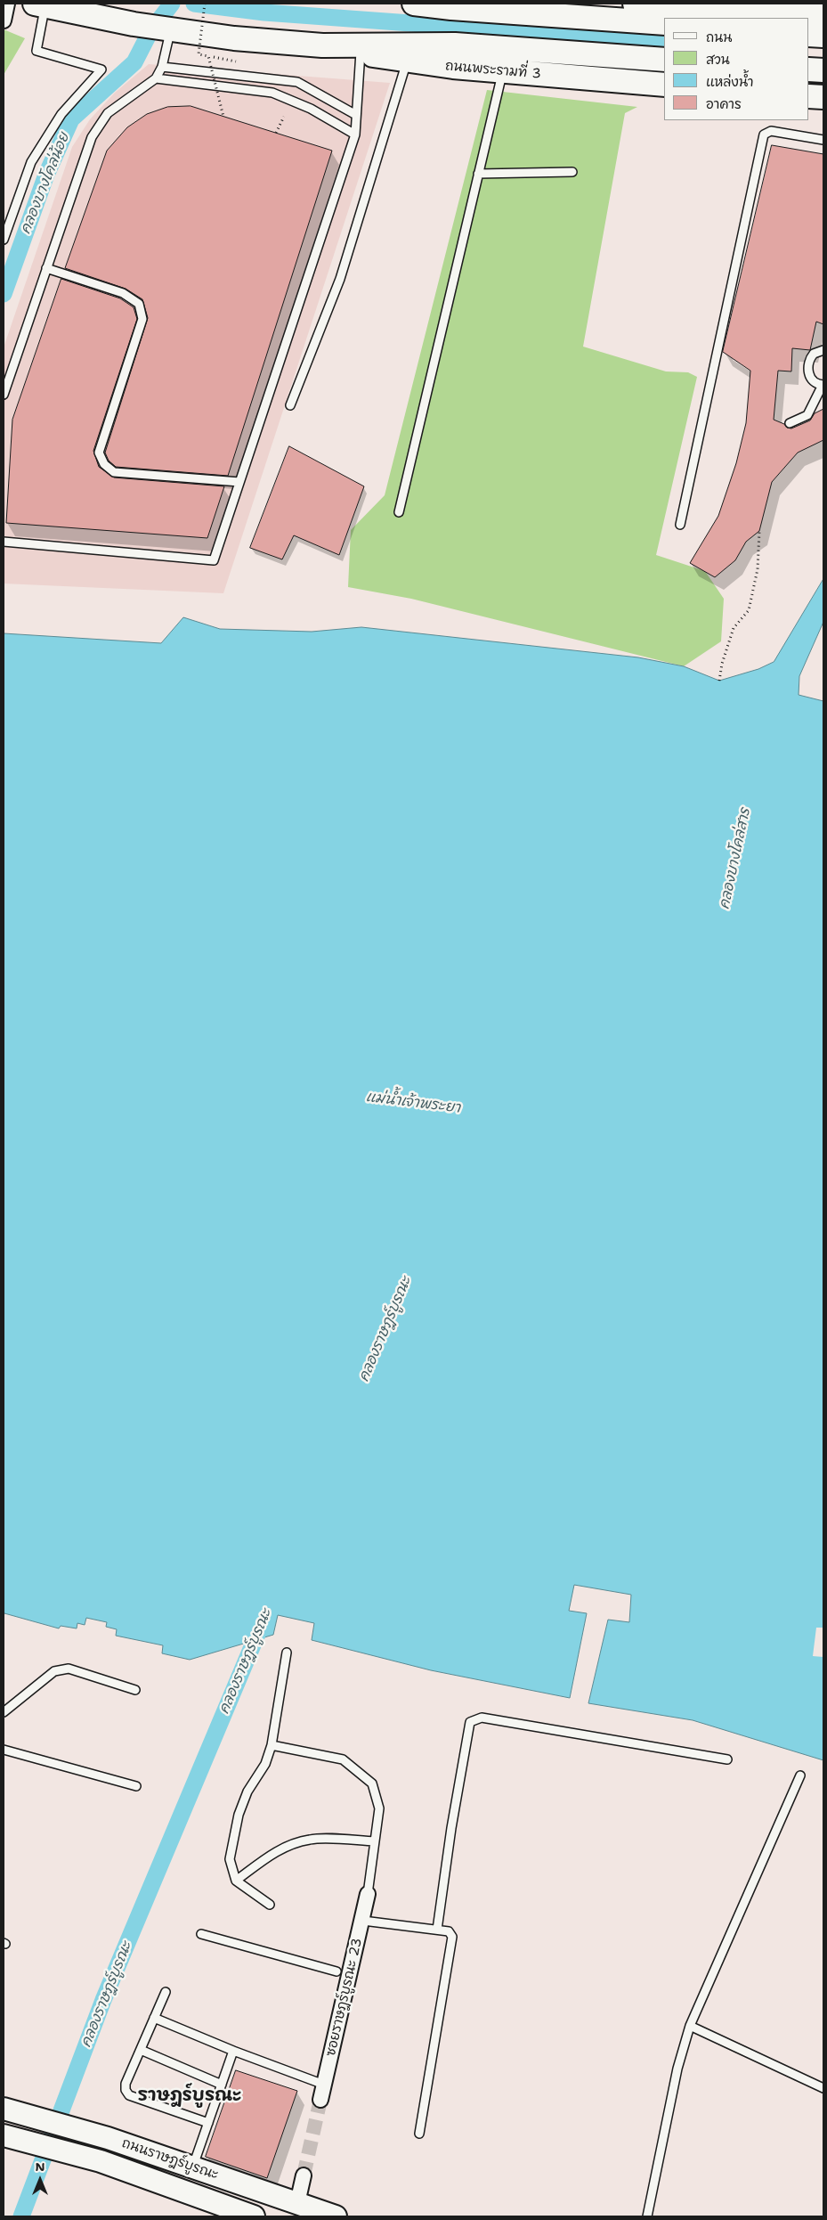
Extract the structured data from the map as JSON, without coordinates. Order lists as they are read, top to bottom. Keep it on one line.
{"streets":{"main road":["ถนนพระรามที่ 3","ถนนราษฎร์บูรณะ"],"street":["ซอยราษฎร์บูรณะ 23"]},"districts":["ราษฎร์บูรณะ"],"water":["คลองบางโคล่น้อย","คลองบางโคล่สาร","แม่น้ำเจ้าพระยา","คลองราษฎร์บูรณะ"],"legend":["ถนน","สวน","แหล่งน้ำ","อาคาร"],"north":"top"}
